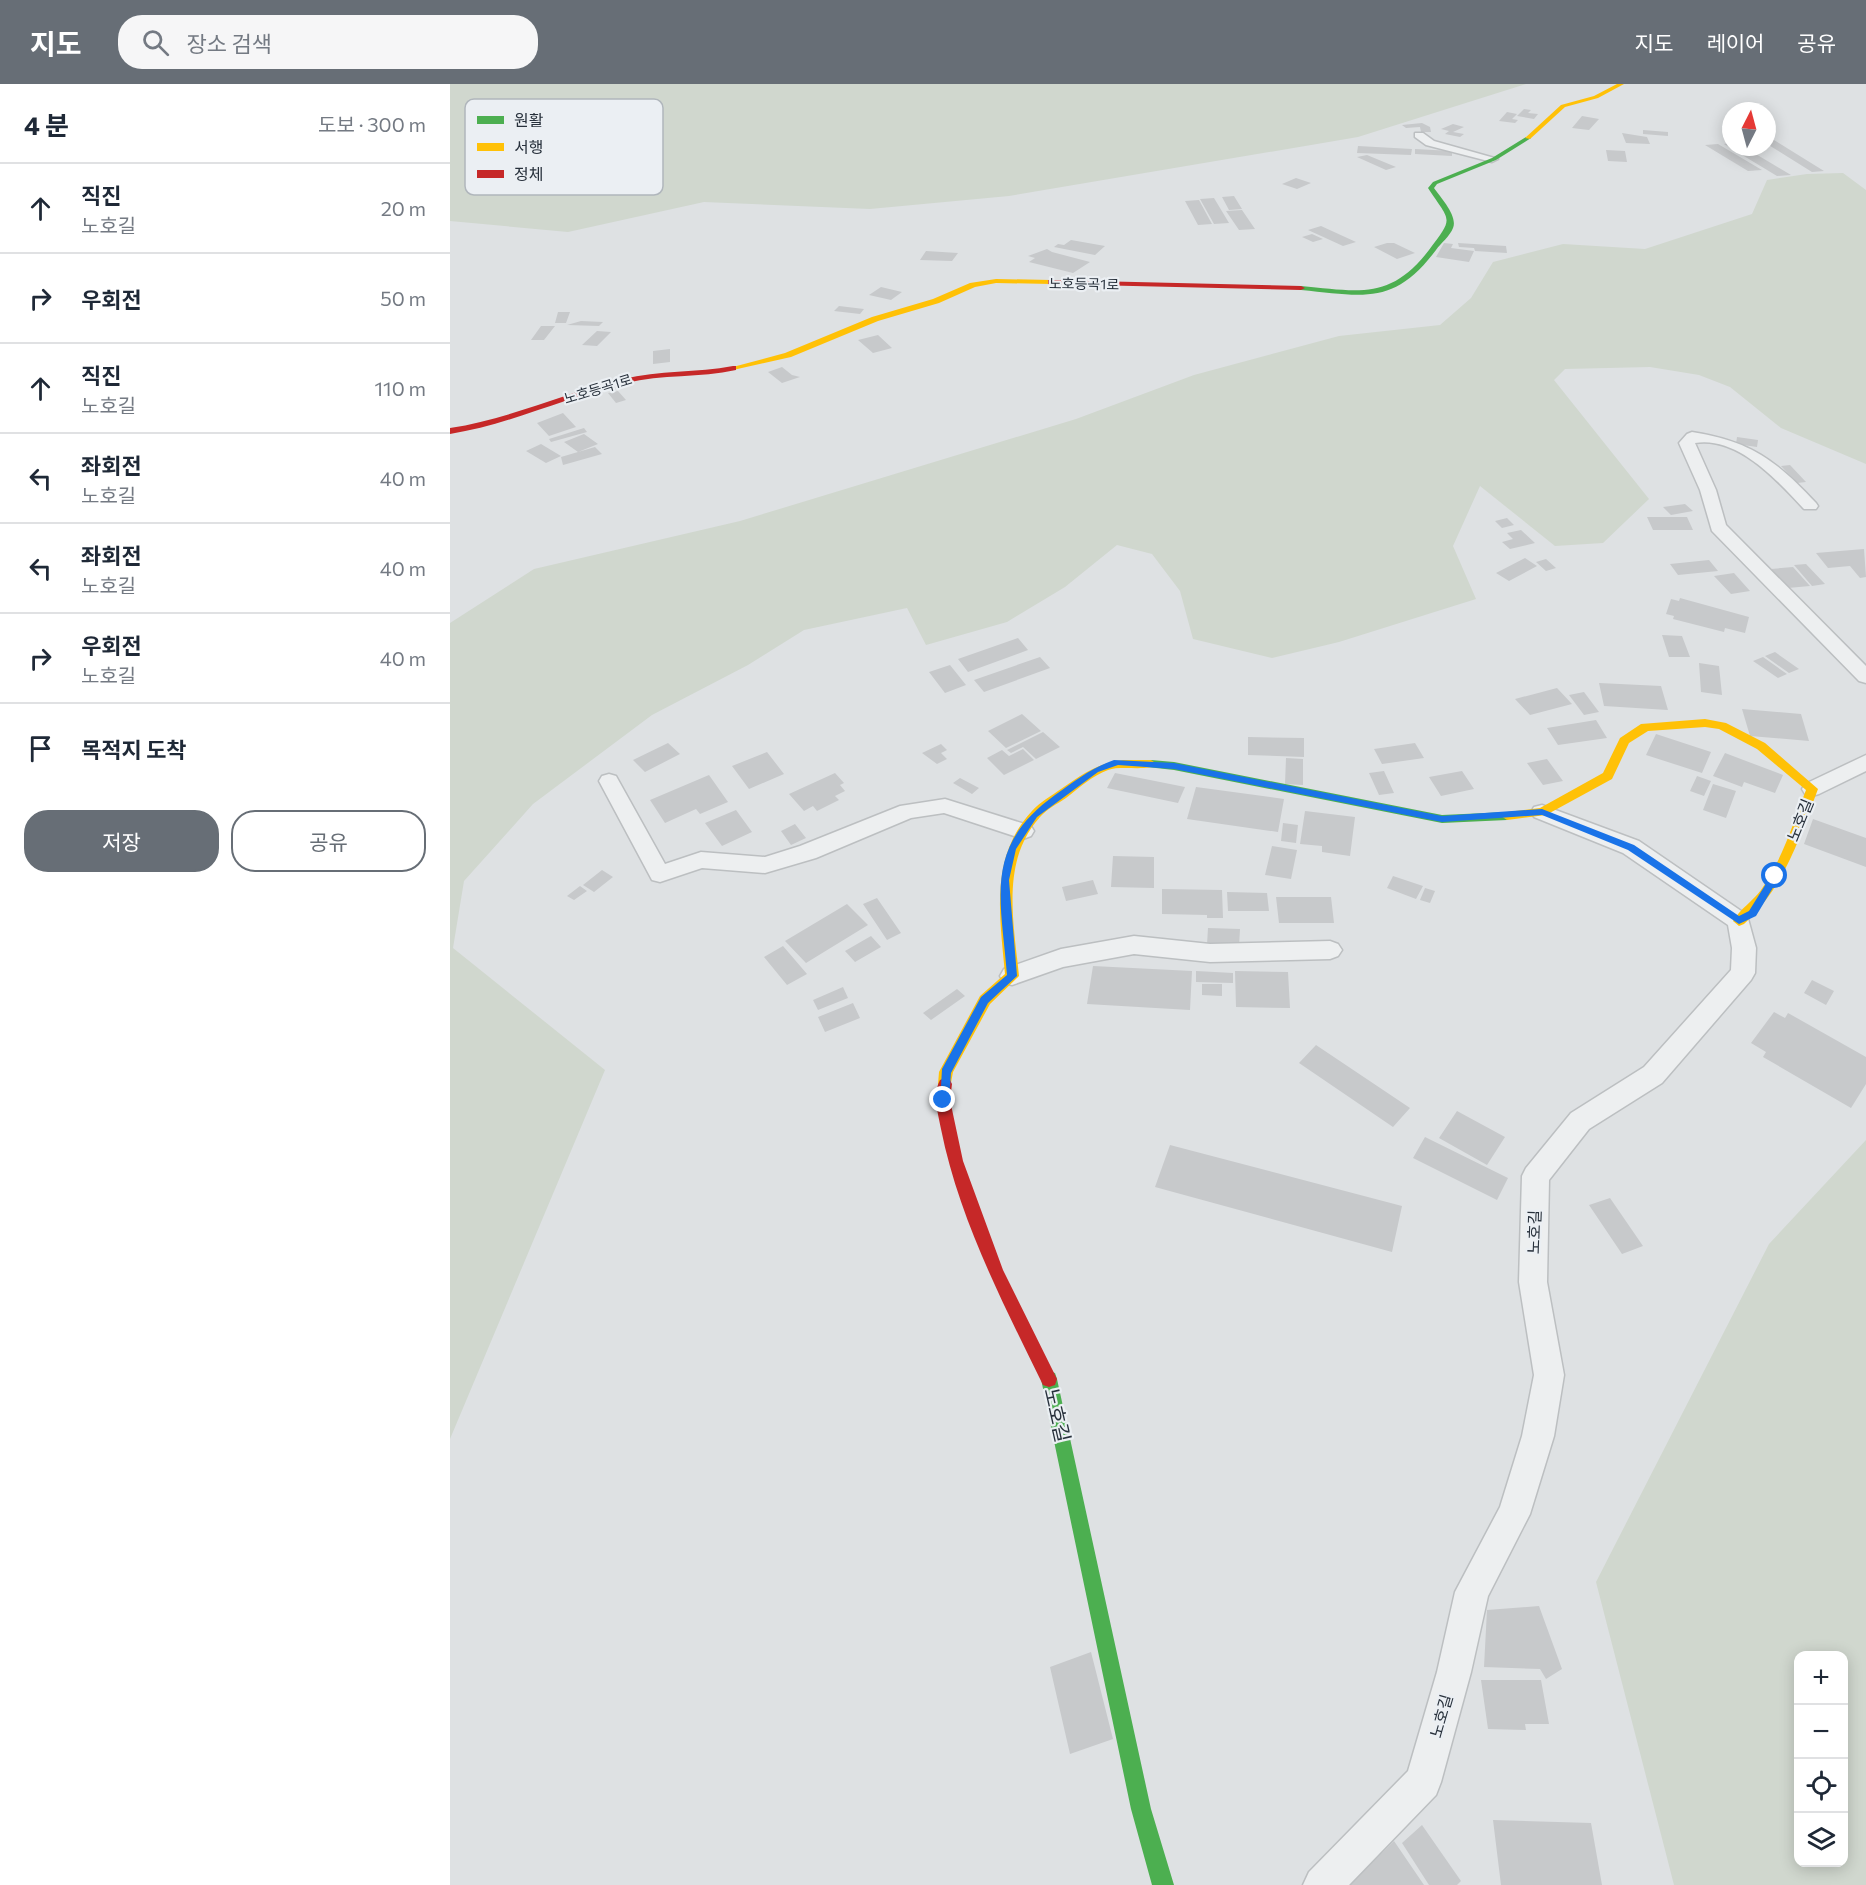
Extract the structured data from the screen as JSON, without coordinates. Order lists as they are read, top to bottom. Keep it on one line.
{"streets":{"street":["노호등곡1로","노호길"]},"legend":["원활","서행","정체"],"north":"top","page":{"header":"지도","search":"장소 검색","nav":["지도","레이어","공유"],"heading":["4 분","도보 · 300 m"],"list":[["직진","노호길","20 m"],["우회전","50 m"],["직진","노호길","110 m"],["좌회전","노호길","40 m"],["좌회전","노호길","40 m"],["우회전","노호길","40 m"],"목적지 도착"],"buttons":["저장","공유"],"map_buttons":["+","−"]}}
